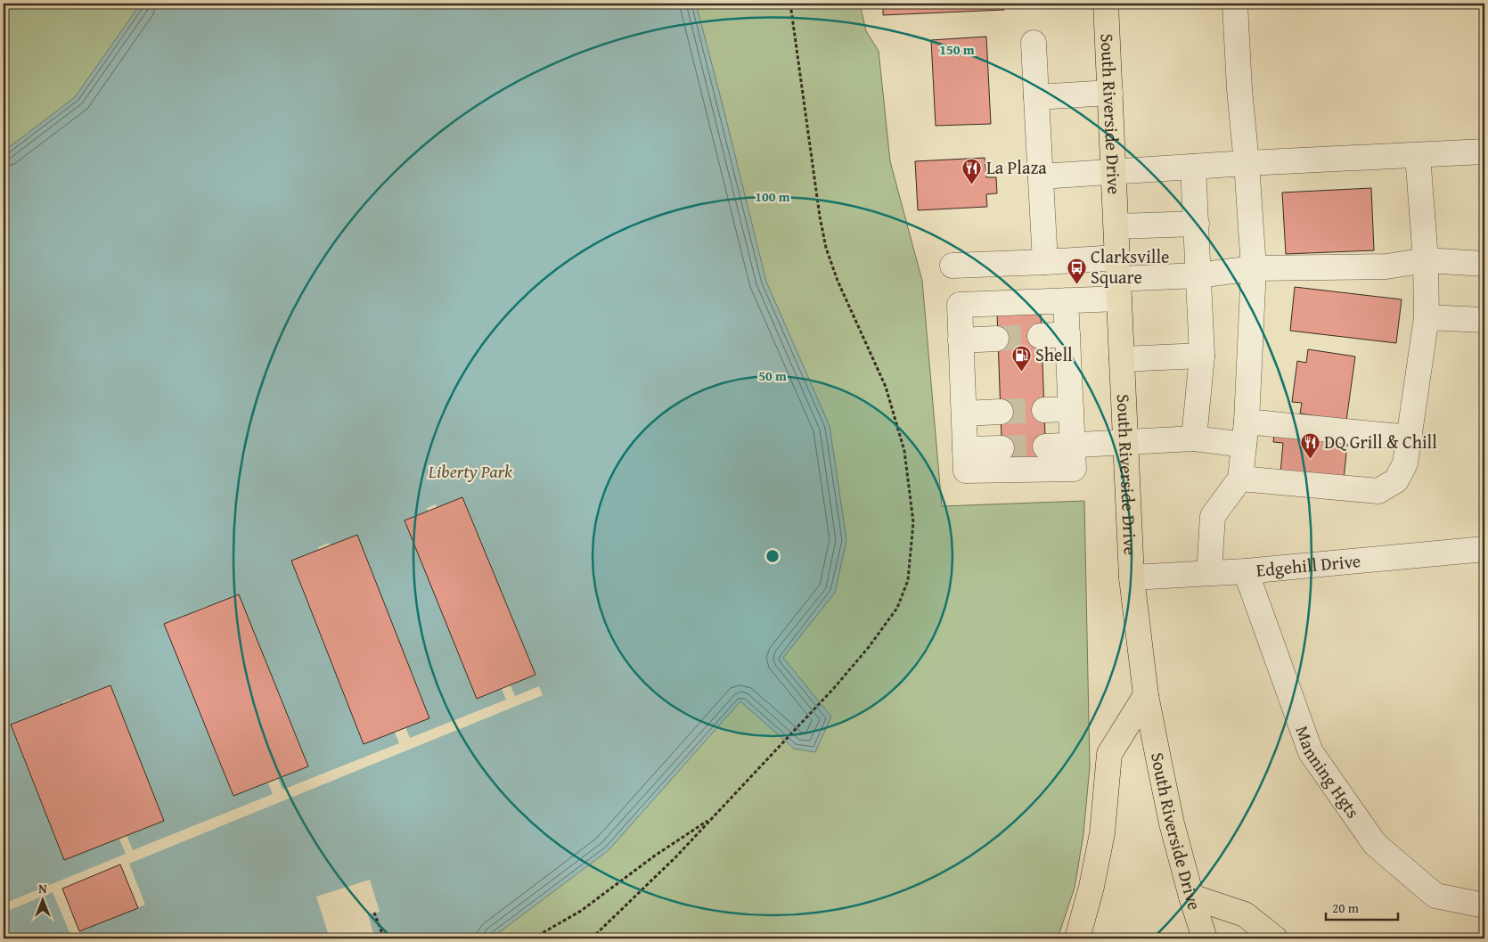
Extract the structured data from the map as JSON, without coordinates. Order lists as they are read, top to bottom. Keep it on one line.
{"streets":{"highway":["South Riverside Drive"],"street":["Edgehill Drive","Manning Hgts"]},"crossings":[["South Riverside Drive","Edgehill Drive"],["Edgehill Drive","Manning Hgts"]],"parks":["Liberty Park"],"places":{"restaurant":["La Plaza","DQ Grill & Chill"],"bus stop":["Clarksville Square"],"fuel station":["Shell"]},"scale_bar":"20 m","north":"top","rings":["150 m","100 m","50 m"]}
